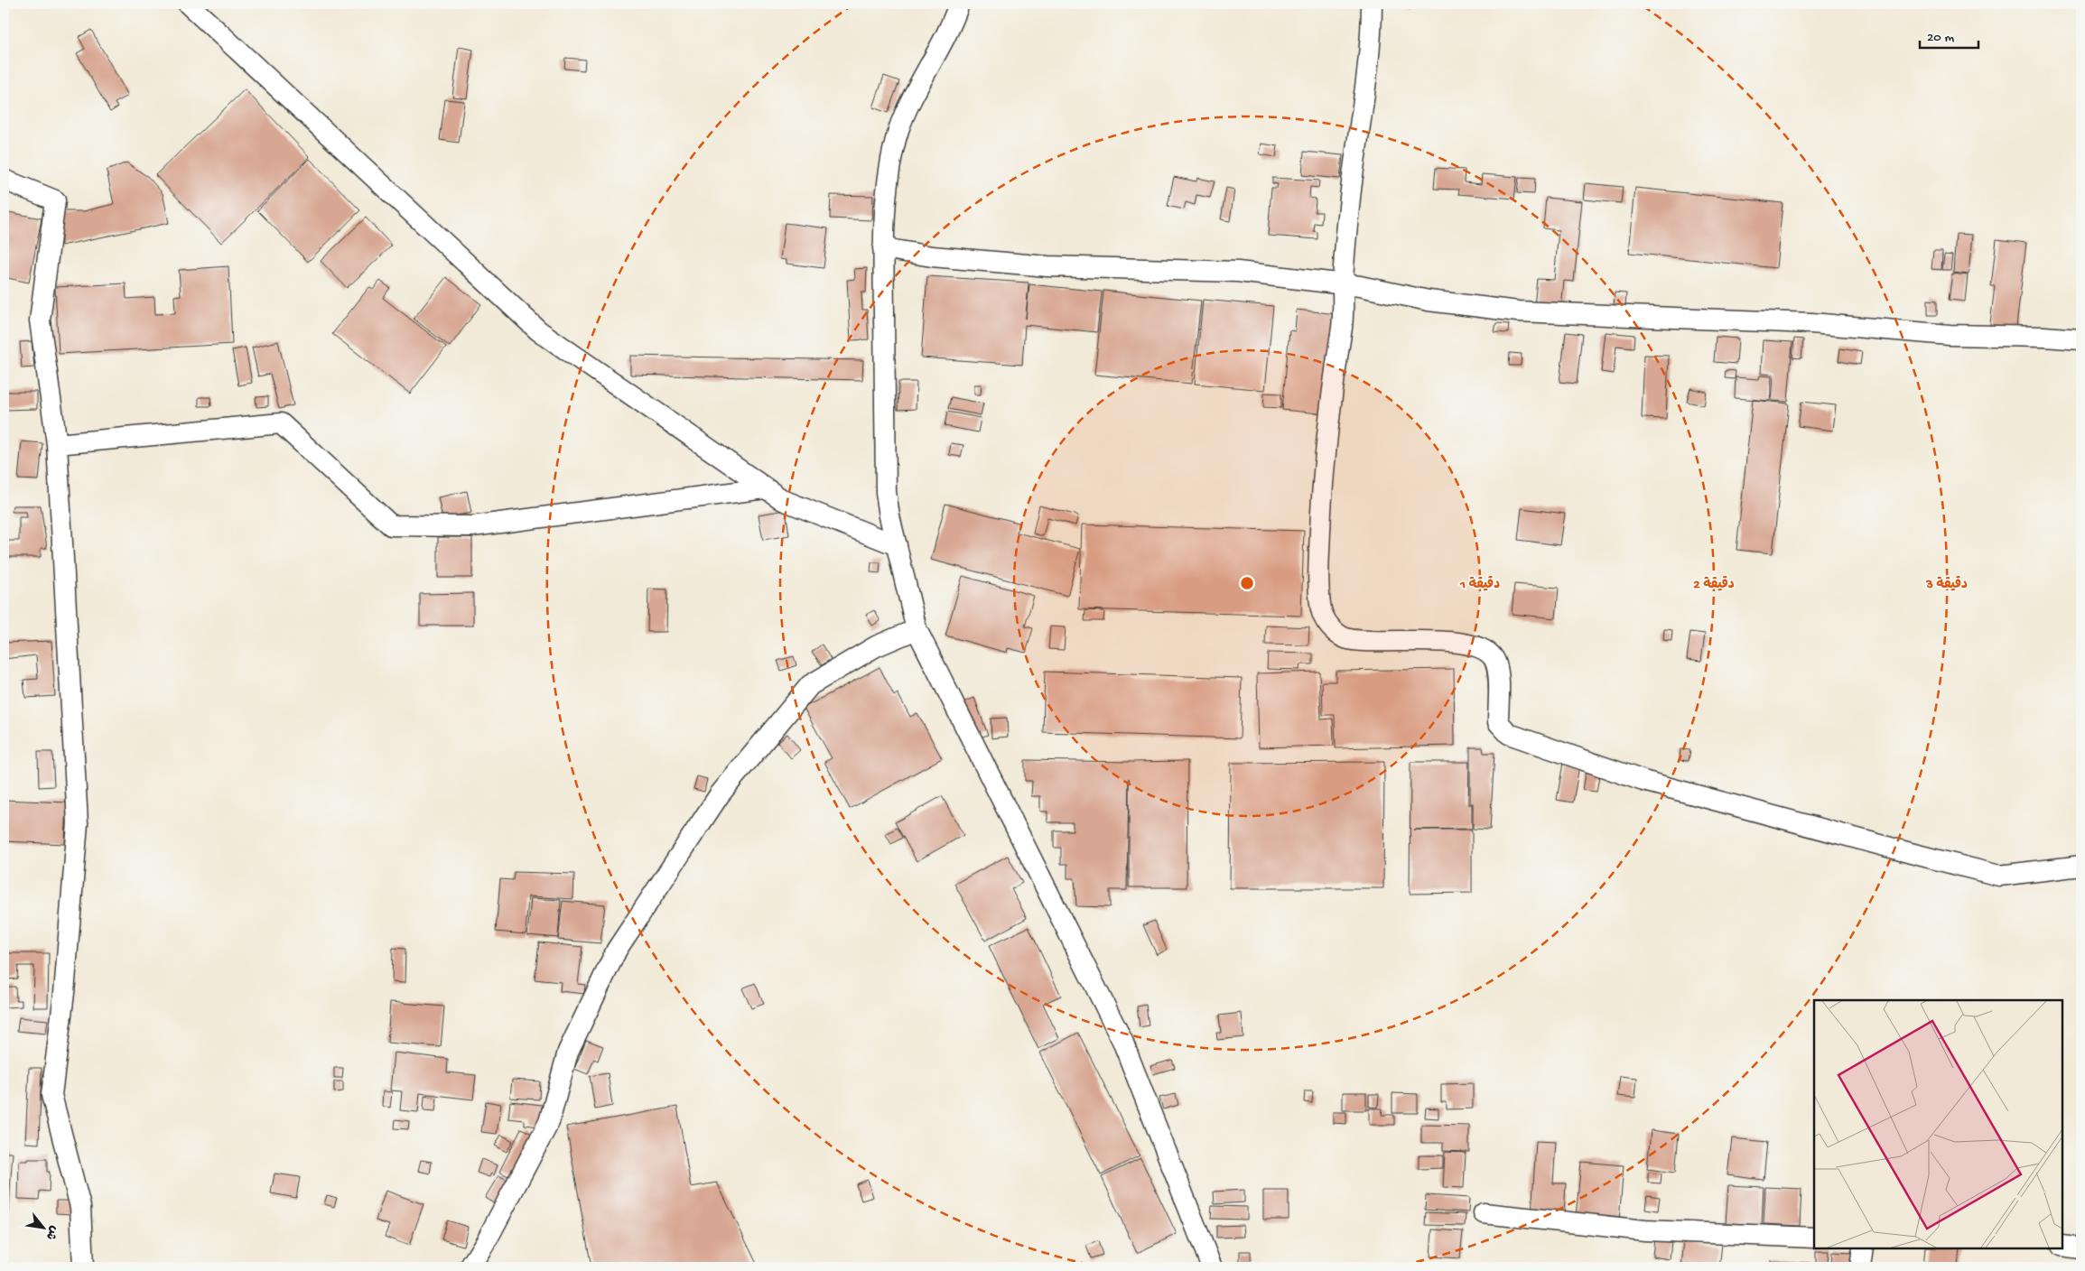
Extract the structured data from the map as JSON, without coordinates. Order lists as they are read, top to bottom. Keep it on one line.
{"scale_bar":"20 m","north":"bottom right","rings":["1 دقيقة","2 دقيقة","3 دقيقة"]}
